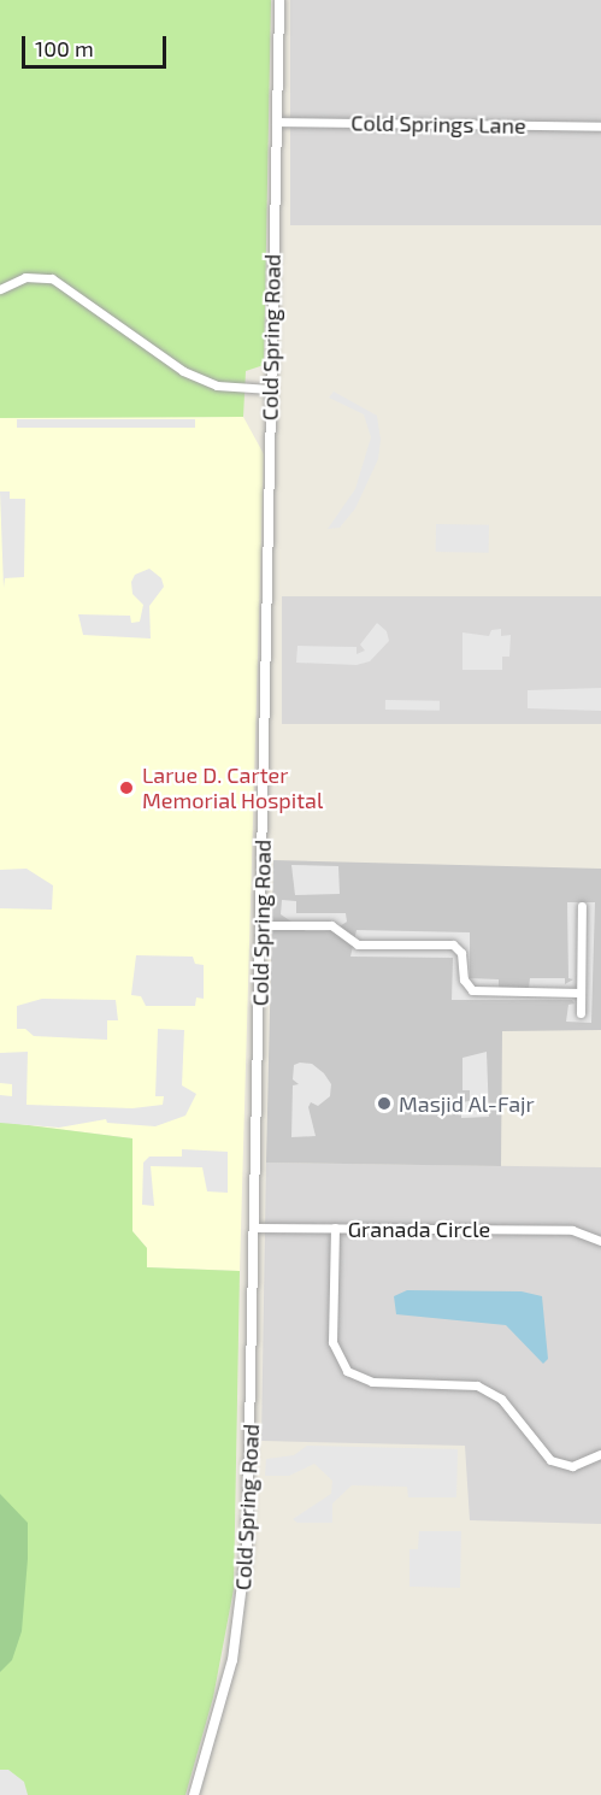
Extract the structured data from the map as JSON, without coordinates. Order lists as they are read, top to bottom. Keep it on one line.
{"streets":{"street":["Cold Springs Lane","Cold Spring Road","Granada Circle"]},"crossings":[["Cold Springs Lane","Cold Spring Road"],["Cold Spring Road","Granada Circle"]],"places":["Larue D. Carter Memorial Hospital","Masjid Al-Fajr"],"scale_bar":"100 m"}
